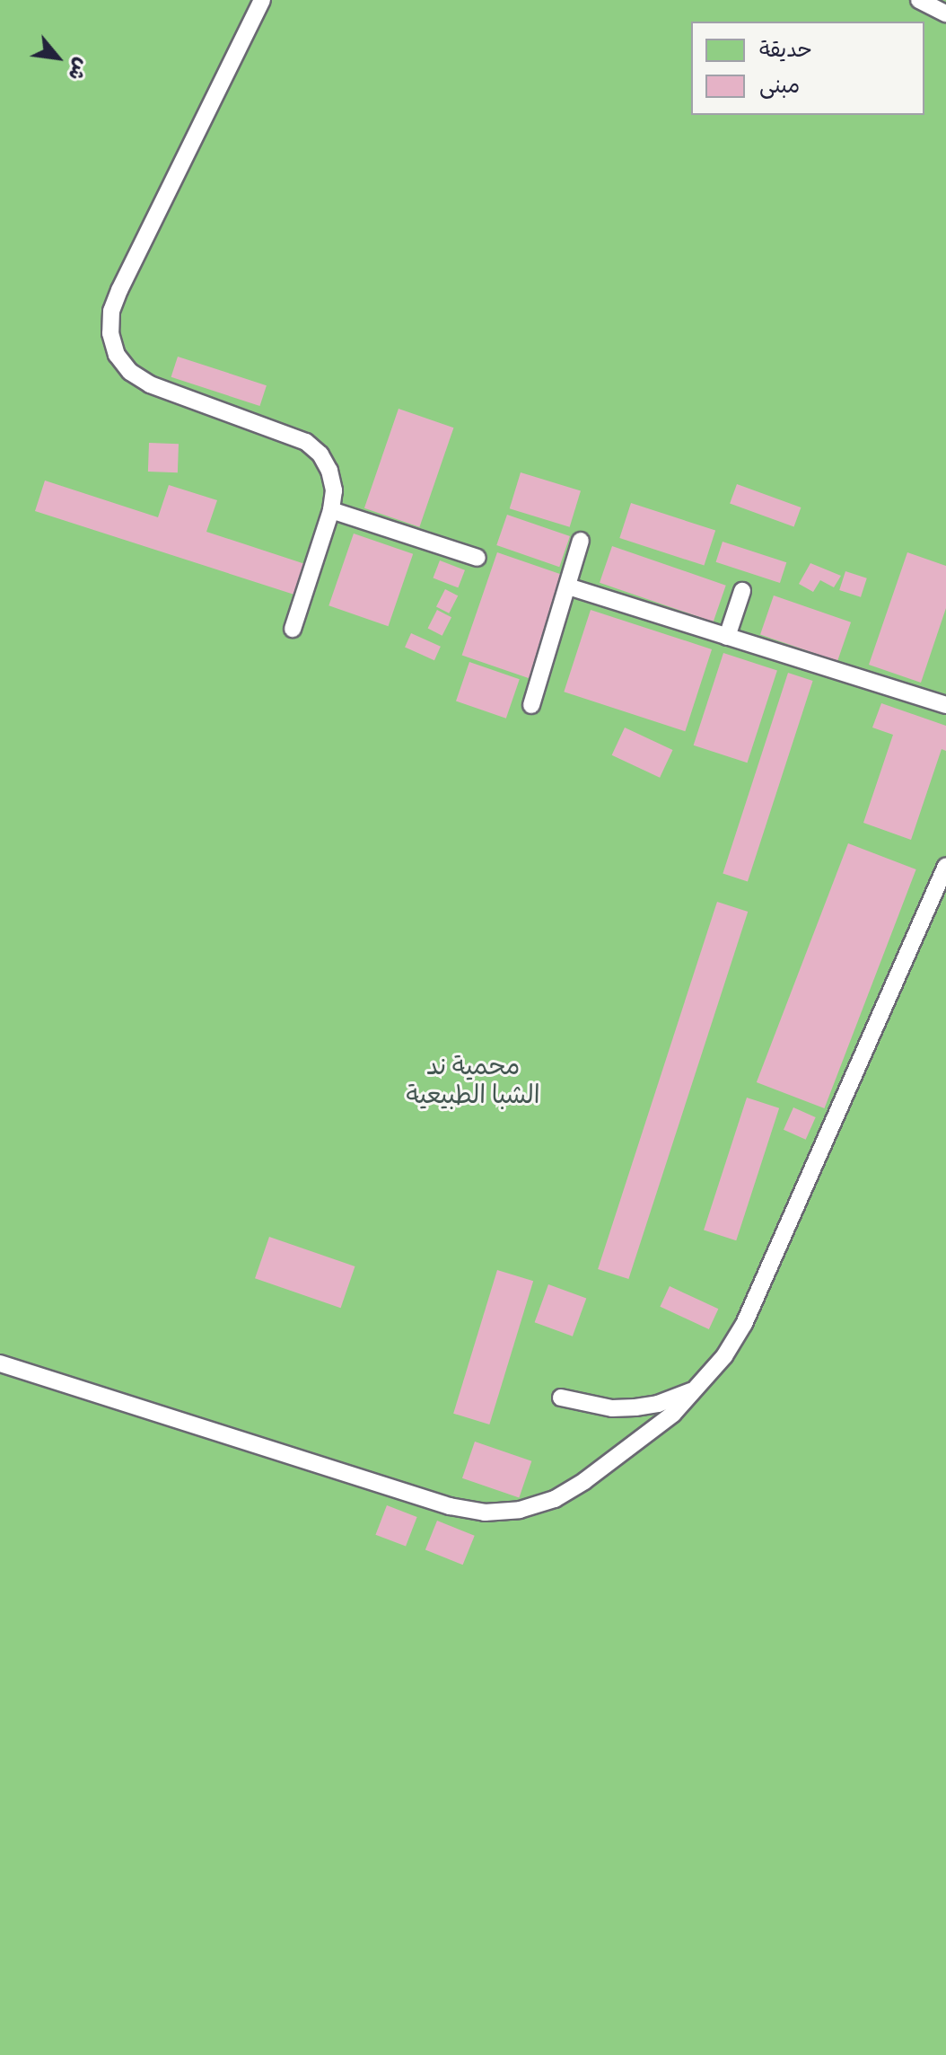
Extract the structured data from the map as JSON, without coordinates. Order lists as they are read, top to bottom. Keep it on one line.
{"parks":["محمية ند الشبا الطبيعية"],"legend":["حديقة","مبنى"],"north":"bottom right"}
